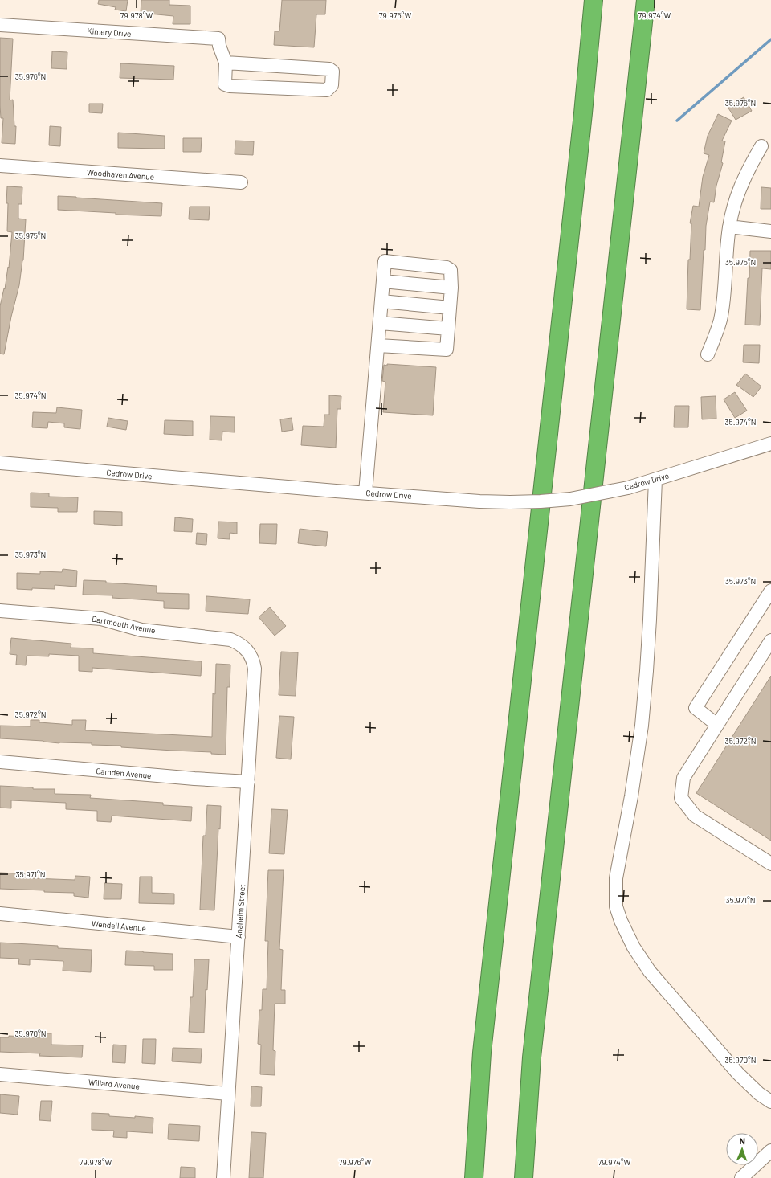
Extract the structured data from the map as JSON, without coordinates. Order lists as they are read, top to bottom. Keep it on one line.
{"streets":{"street":["Kimery Drive","Woodhaven Avenue","Cedrow Drive","Dartmouth Avenue","Camden Avenue","Anaheim Street","Wendell Avenue","Willard Avenue"]},"crossings":[["Dartmouth Avenue","Anaheim Street"],["Camden Avenue","Anaheim Street"],["Anaheim Street","Wendell Avenue"],["Anaheim Street","Willard Avenue"]],"north":"top","coordinates":["79.978°W","79.976°W","79.974°W","35.976°N","35.975°N","35.974°N","35.973°N","35.972°N","35.971°N","35.970°N"]}
